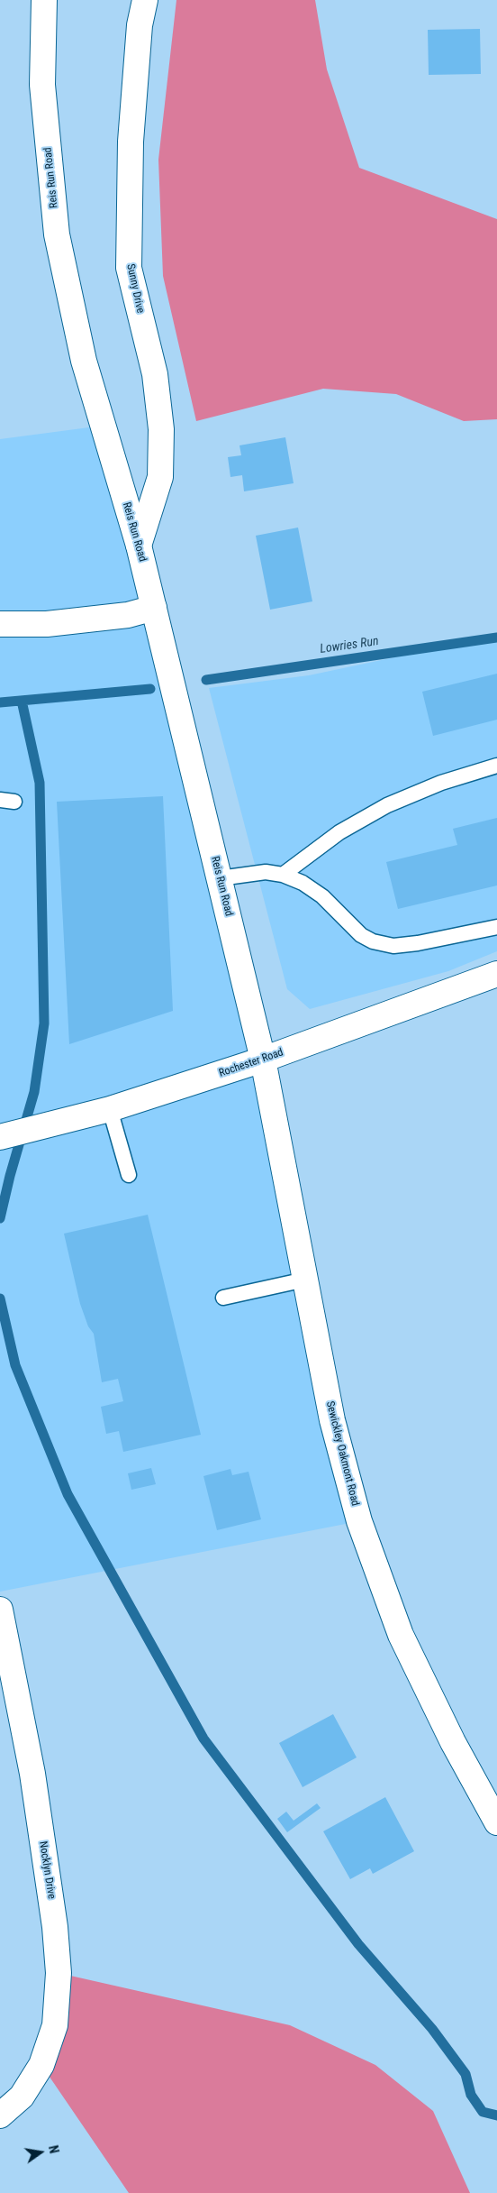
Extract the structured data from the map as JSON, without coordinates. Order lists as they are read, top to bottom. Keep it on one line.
{"streets":{"street":["Reis Run Road","Sunny Drive","Rochester Road","Sewickley Oakmont Road","Nocklyn Drive"]},"crossings":[["Reis Run Road","Sunny Drive"],["Reis Run Road","Rochester Road"],["Reis Run Road","Sewickley Oakmont Road"],["Rochester Road","Sewickley Oakmont Road"]],"water":["Lowries Run"],"north":"right"}
